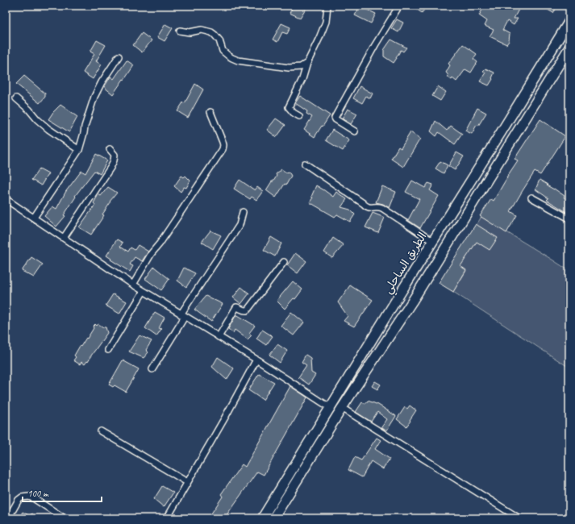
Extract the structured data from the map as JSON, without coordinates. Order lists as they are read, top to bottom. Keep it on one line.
{"streets":{"highway":["الطريق الساحلي"]},"scale_bar":"100 m"}
